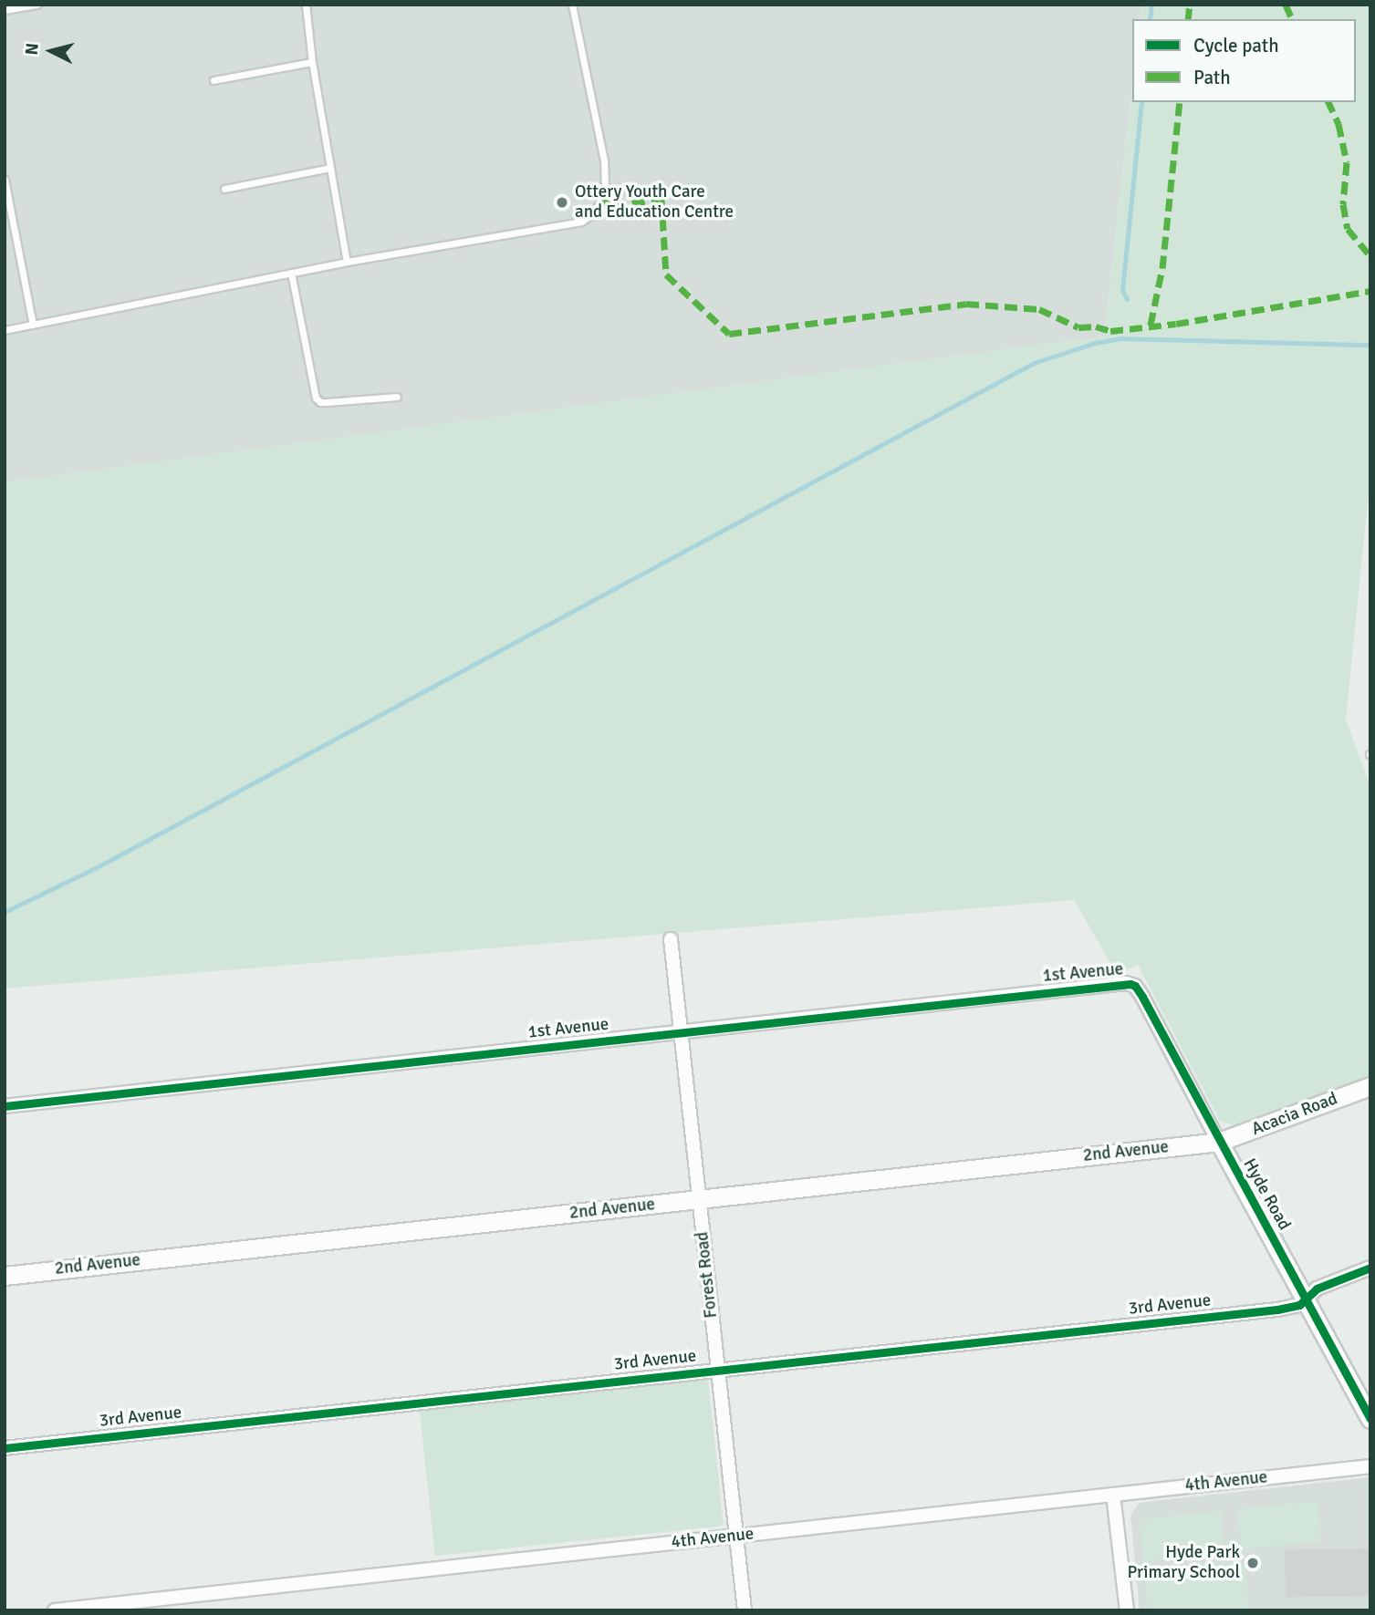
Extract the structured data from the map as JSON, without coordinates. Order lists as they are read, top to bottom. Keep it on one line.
{"streets":{"street":["1st Avenue","Acacia Road","2nd Avenue","Hyde Road","Forest Road","3rd Avenue","4th Avenue"]},"crossings":[["1st Avenue","Hyde Road"],["1st Avenue","Forest Road"],["Acacia Road","2nd Avenue"],["Acacia Road","Hyde Road"],["2nd Avenue","Hyde Road"],["2nd Avenue","Forest Road"],["Hyde Road","3rd Avenue"],["Forest Road","3rd Avenue"],["Forest Road","4th Avenue"]],"places":["Ottery Youth Care and Education Centre","Hyde Park Primary School"],"legend":["Cycle path","Path"],"north":"left"}
